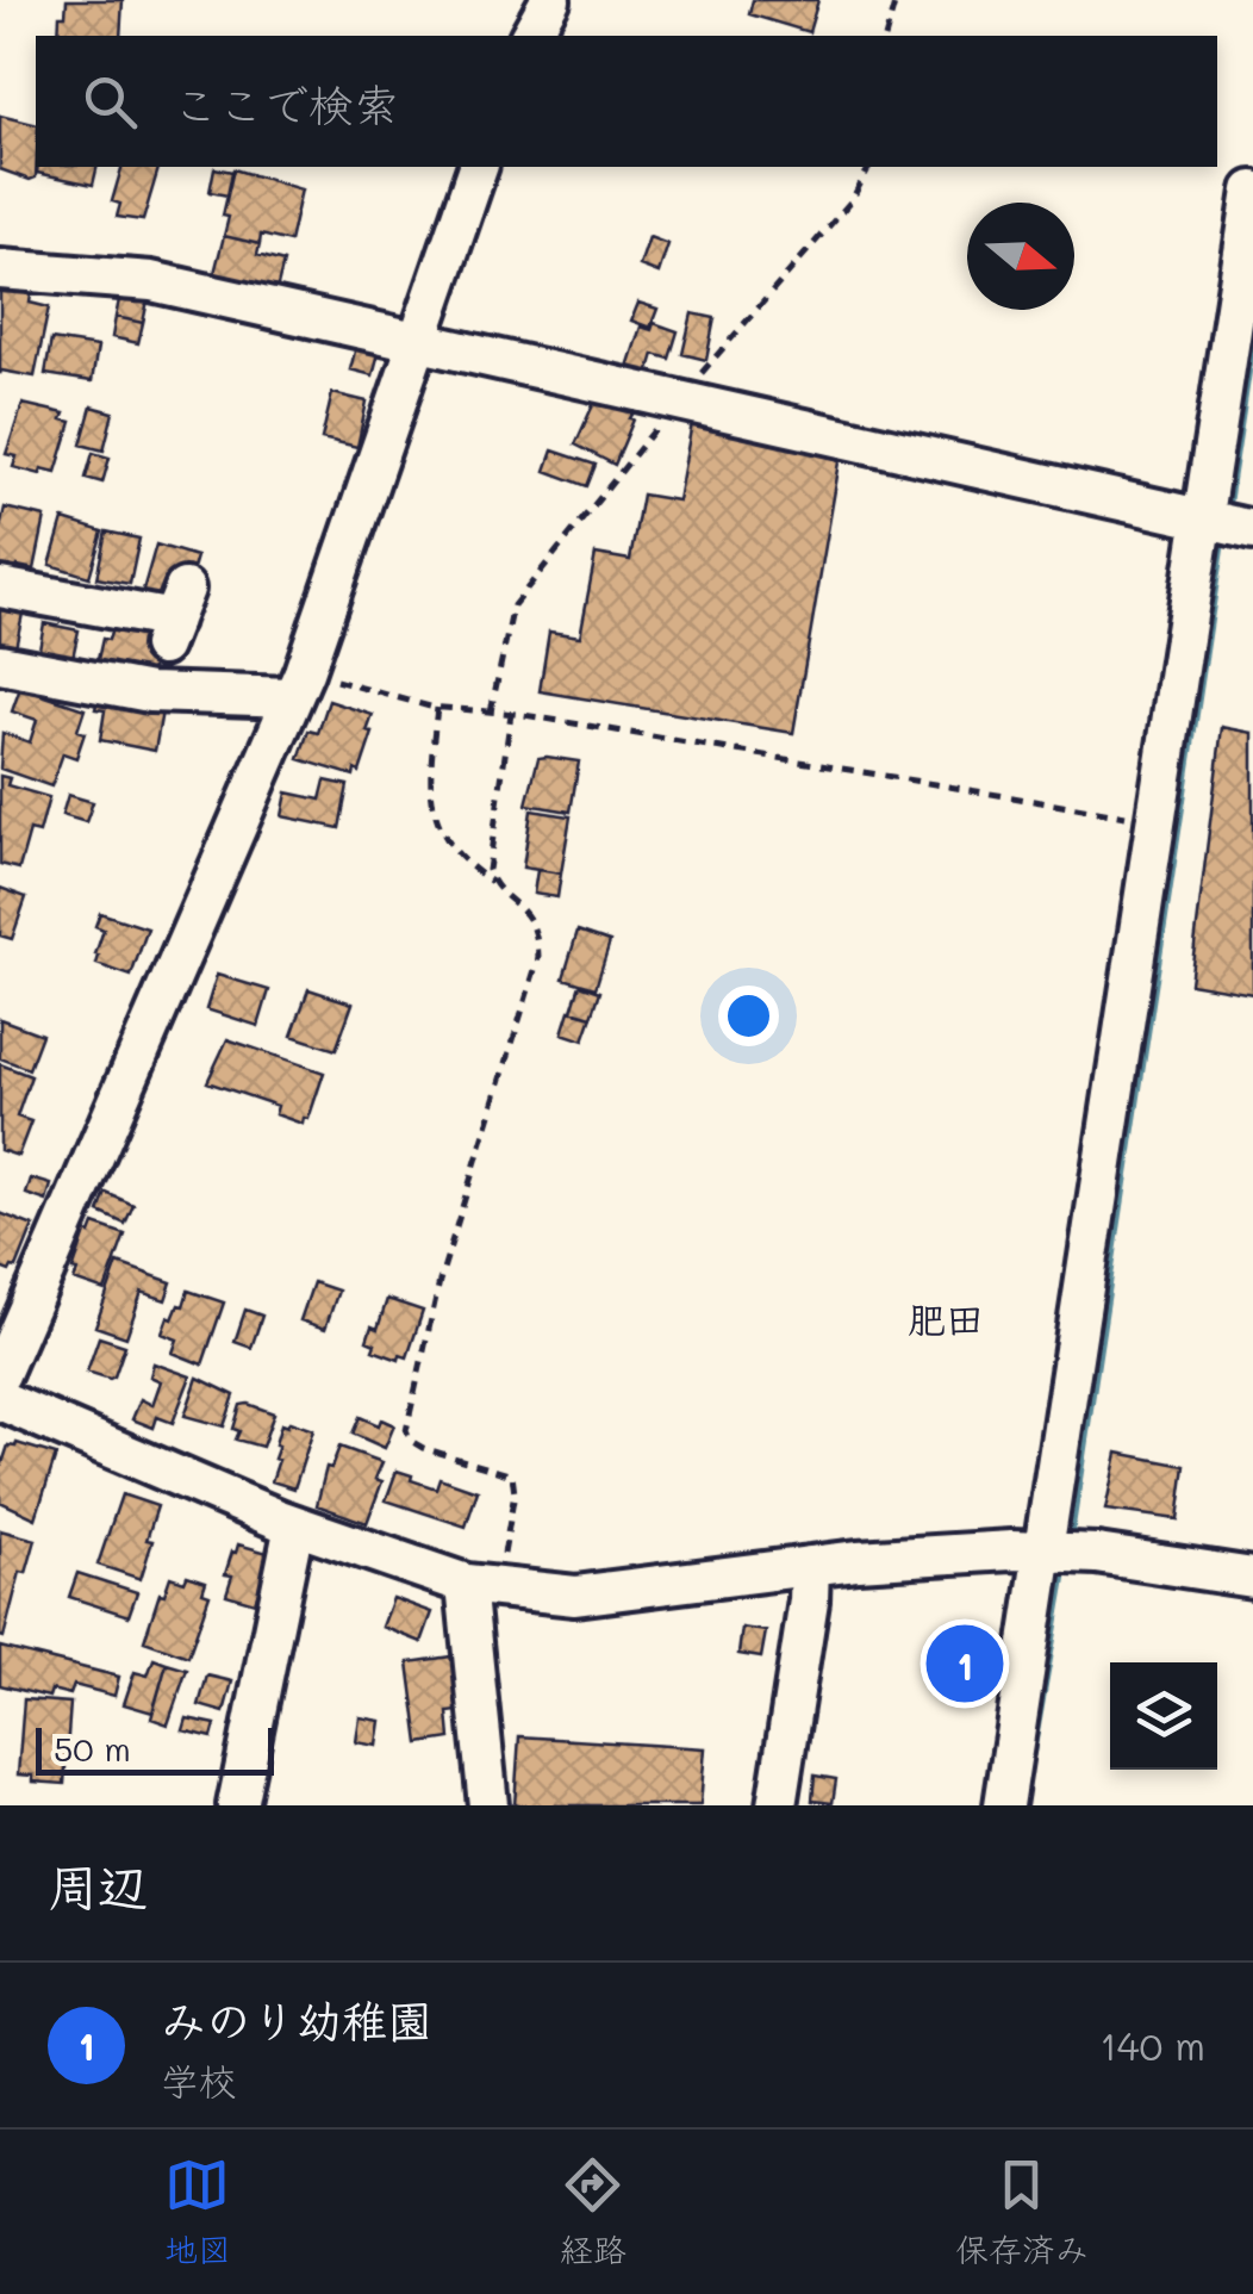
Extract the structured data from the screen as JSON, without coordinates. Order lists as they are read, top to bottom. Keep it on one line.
{"districts":["肥田"],"scale_bar":"50 m","north":"right","page":{"search":"ここで検索","pins":"1","scale":"50 m","heading":"周辺","list":[{"mark":"1","name":"みのり幼稚園","note":"学校","value":"140 m"}],"nav":["地図","経路","保存済み"]}}
